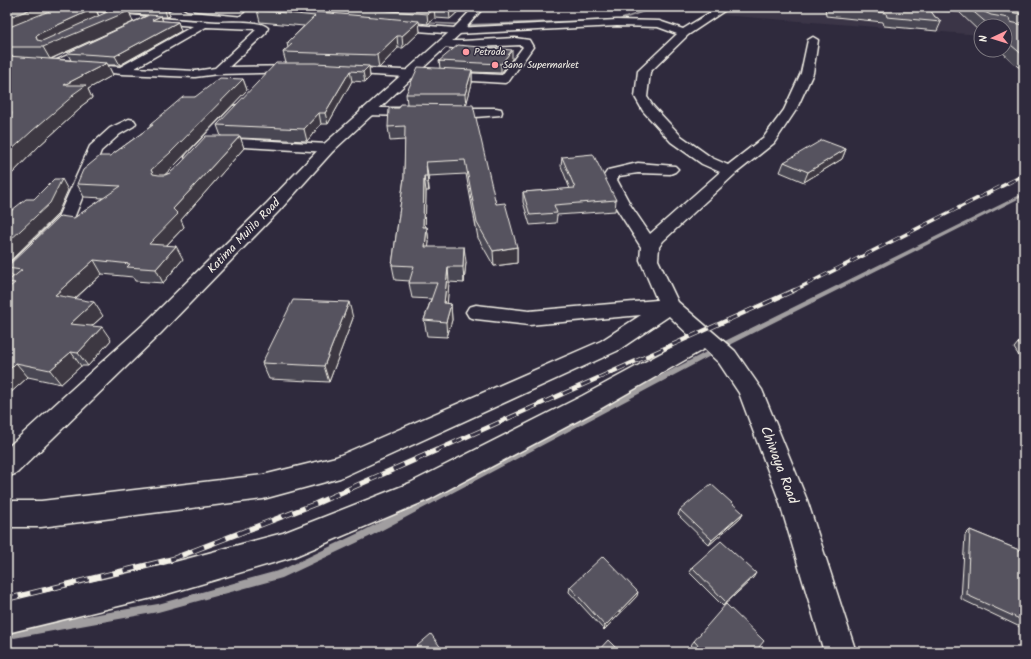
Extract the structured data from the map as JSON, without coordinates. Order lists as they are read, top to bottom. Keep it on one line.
{"streets":{"main road":["Katima Mulilo Road"],"street":["Chiwaya Road"]},"places":["Petroda","Sana Supermarket"],"north":"left"}
